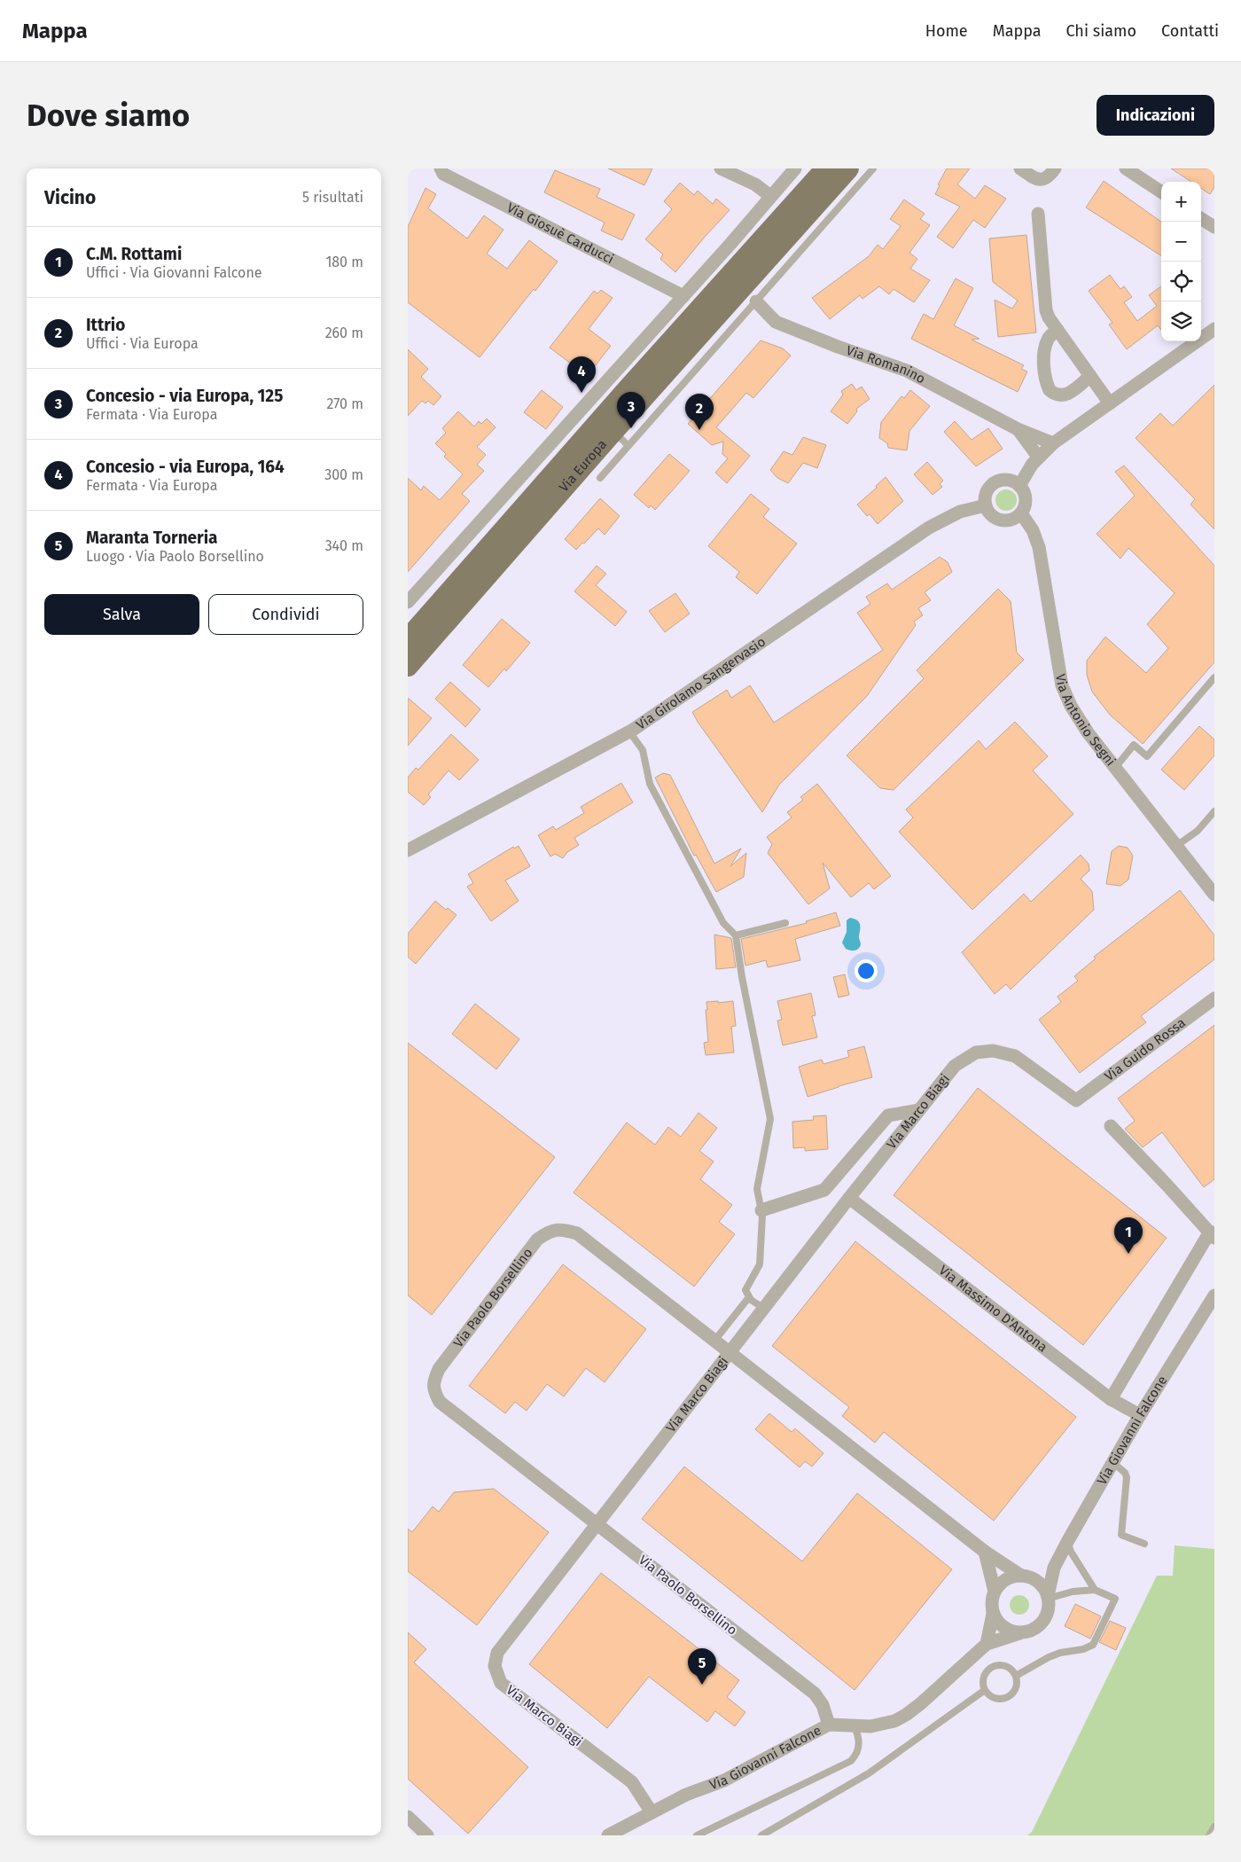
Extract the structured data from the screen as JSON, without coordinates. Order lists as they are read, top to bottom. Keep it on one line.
{"streets":{"main road":["Via Europa"],"street":["Via Giosuè Carducci","Via Romanino","Via Girolamo Sangervasio","Via Antonio Segni","Via Guido Rossa","Via Marco Biagi","Via Paolo Borsellino","Via Massimo D'Antona","Via Giovanni Falcone"]},"crossings":[["Via Girolamo Sangervasio","Via Antonio Segni"],["Via Guido Rossa","Via Marco Biagi"],["Via Marco Biagi","Via Paolo Borsellino"],["Via Marco Biagi","Via Massimo D'Antona"],["Via Marco Biagi","Via Giovanni Falcone"],["Via Paolo Borsellino","Via Giovanni Falcone"],["Via Massimo D'Antona","Via Giovanni Falcone"]],"page":{"header":"Mappa","nav":["Home","Mappa","Chi siamo","Contatti"],"buttons":["Indicazioni",["Salva","Condividi"]],"title":"Dove siamo","heading":["Vicino","5 risultati"],"map_buttons":["+","−"],"list":[{"mark":"1","name":"C.M. Rottami","note":"Uffici · Via Giovanni Falcone","value":"180 m"},{"mark":"2","name":"Ittrio","note":"Uffici · Via Europa","value":"260 m"},{"mark":"3","name":"Concesio - via Europa, 125","note":"Fermata · Via Europa","value":"270 m"},{"mark":"4","name":"Concesio - via Europa, 164","note":"Fermata · Via Europa","value":"300 m"},{"mark":"5","name":"Maranta Torneria","note":"Luogo · Via Paolo Borsellino","value":"340 m"}],"pins":["4","3","2","1","5"]}}
